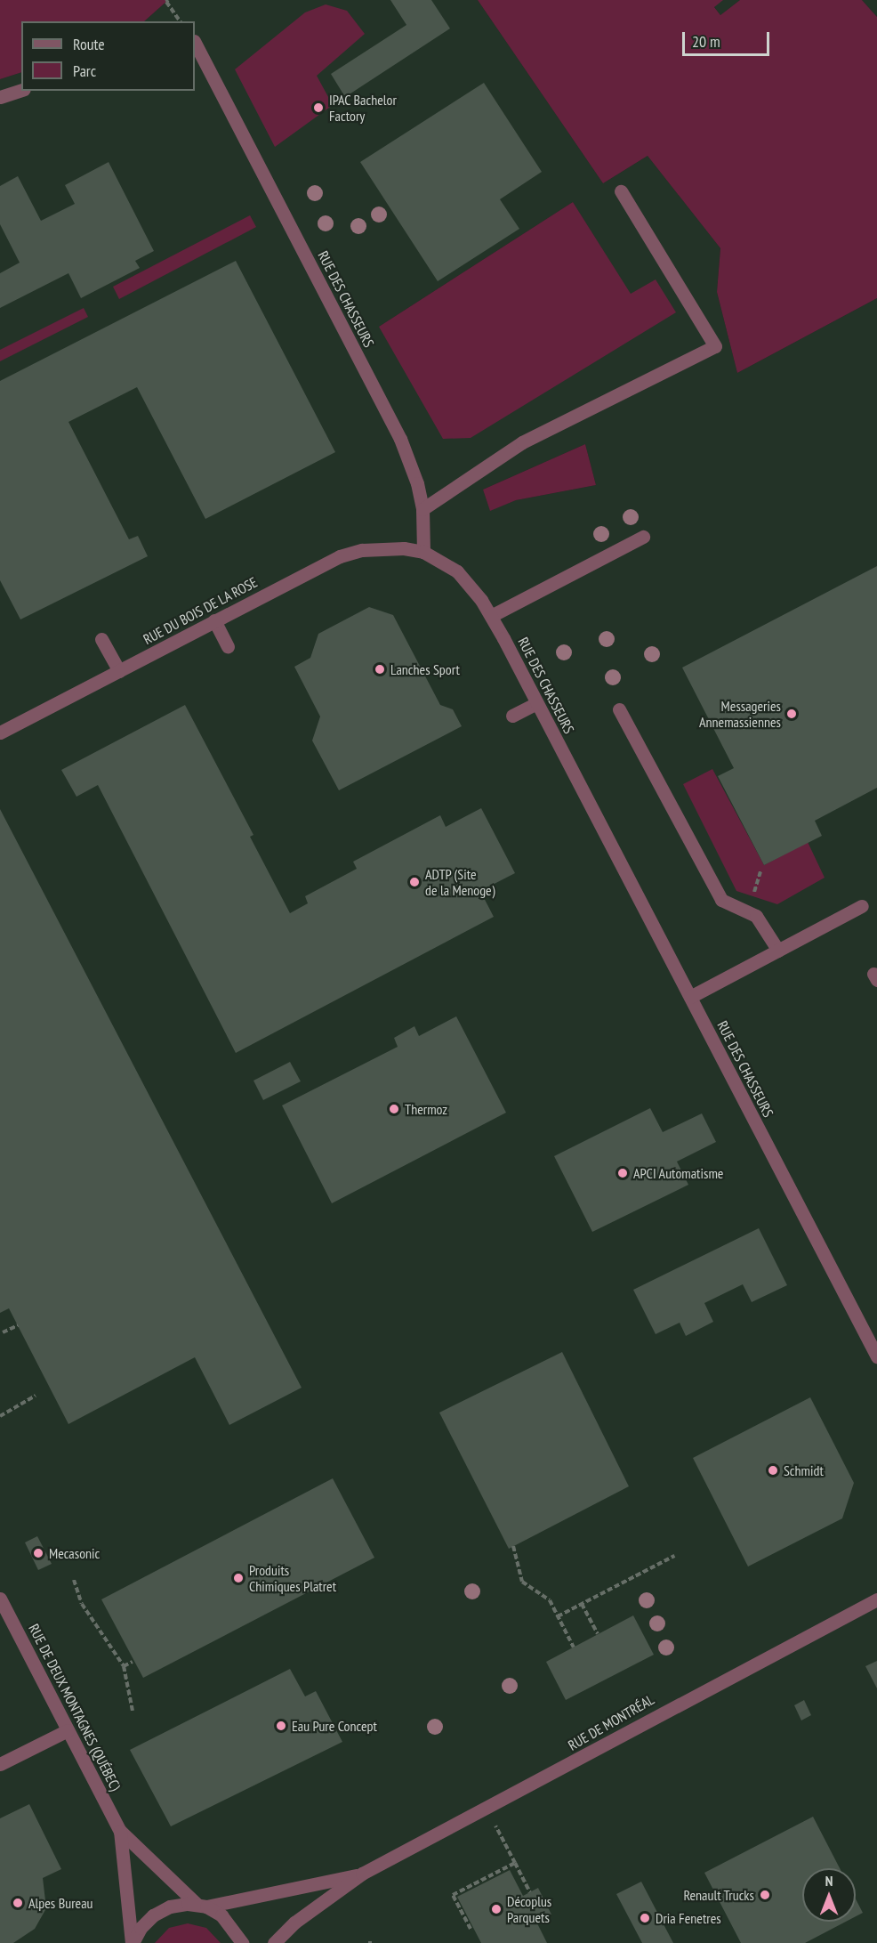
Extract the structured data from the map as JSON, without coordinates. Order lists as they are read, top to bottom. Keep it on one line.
{"streets":{"street":["RUE DES CHASSEURS","RUE DU BOIS DE LA ROSE","RUE DE DEUX MONTAGNES (QUÉBEC)","RUE DE MONTRÉAL"]},"crossings":[["RUE DES CHASSEURS","RUE DU BOIS DE LA ROSE"],["RUE DE DEUX MONTAGNES (QUÉBEC)","RUE DE MONTRÉAL"]],"places":["IPAC Bachelor Factory","Lanches Sport","Messageries Annemassiennes","ADTP (Site de la Menoge)","Thermoz","APCI Automatisme","Schmidt","Mecasonic","Produits Chimiques Platret","Eau Pure Concept","Renault Trucks","Alpes Bureau","Décoplus Parquets","Dria Fenetres"],"legend":["Route","Parc"],"scale_bar":"20 m","north":"top"}
